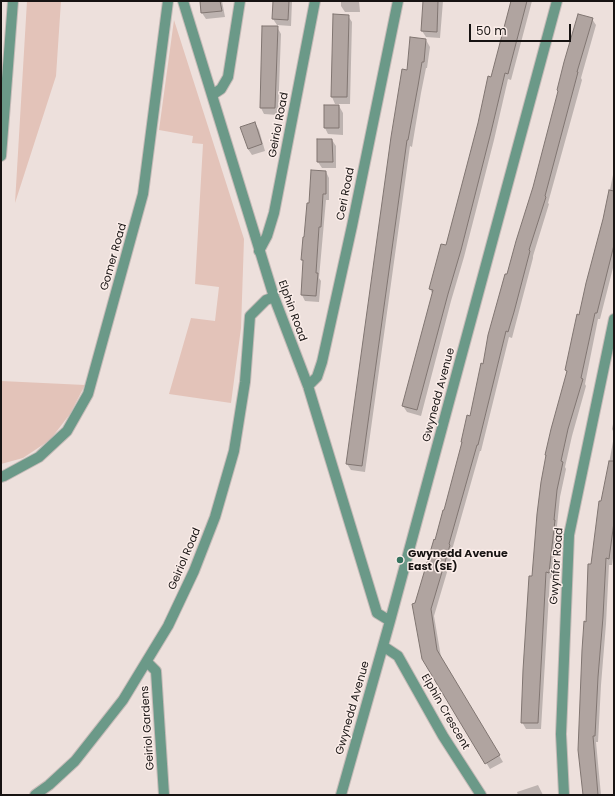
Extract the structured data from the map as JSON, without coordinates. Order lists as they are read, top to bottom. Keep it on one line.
{"streets":{"street":["Geiriol Road","Ceri Road","Gomer Road","Elphin Road","Gwynedd Avenue","Gwynfor Road","Elphin Crescent","Geiriol Gardens"]},"crossings":[["Geiriol Road","Elphin Road"],["Geiriol Road","Geiriol Gardens"],["Ceri Road","Elphin Road"],["Elphin Road","Gwynedd Avenue"],["Gwynedd Avenue","Elphin Crescent"]],"places":["Gwynedd Avenue East (SE)"],"scale_bar":"50 m"}
